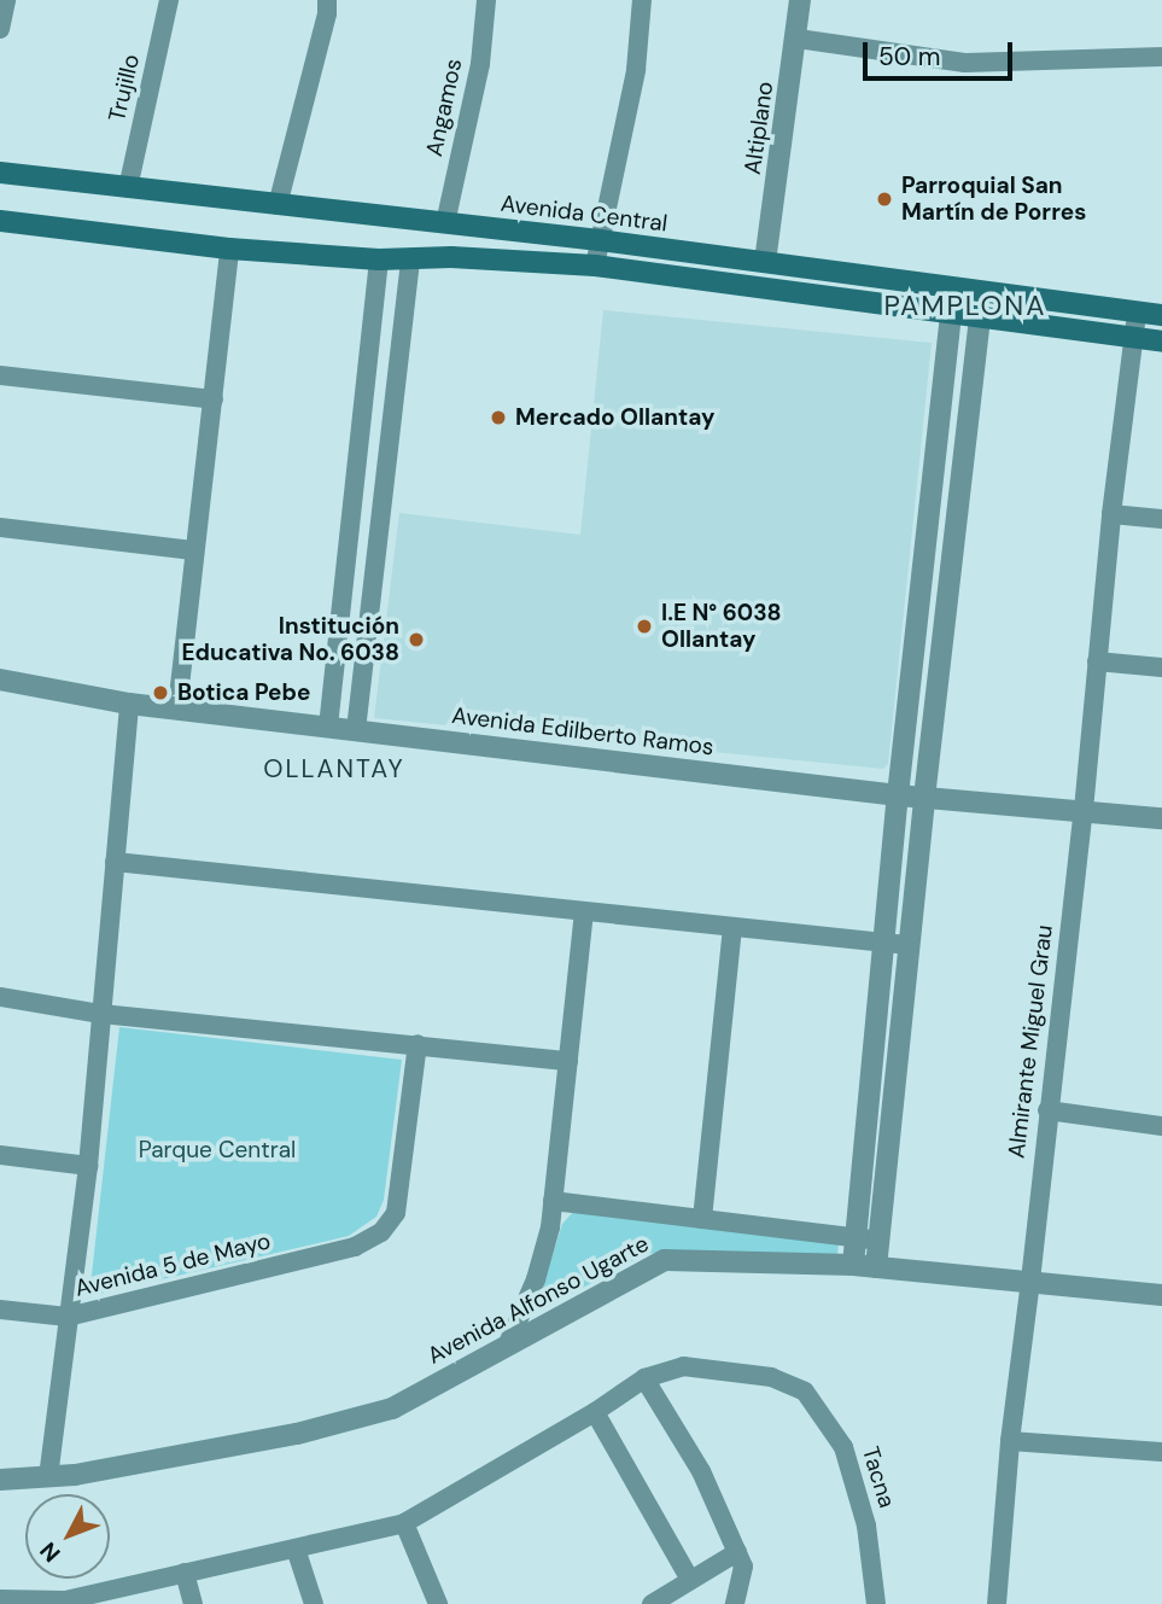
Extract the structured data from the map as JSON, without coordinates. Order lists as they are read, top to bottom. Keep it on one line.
{"streets":{"main road":["Avenida Central"],"street":["Trujillo","Angamos","Altiplano","Avenida Edilberto Ramos","Almirante Miguel Grau","Avenida 5 de Mayo","Avenida Alfonso Ugarte","Tacna"]},"crossings":[["Trujillo","Avenida Central"],["Angamos","Avenida Central"],["Altiplano","Avenida Central"],["Avenida Central","Almirante Miguel Grau"],["Avenida Edilberto Ramos","Almirante Miguel Grau"],["Almirante Miguel Grau","Avenida Alfonso Ugarte"]],"districts":["PAMPLONA","OLLANTAY"],"parks":["Parque Central"],"places":["Parroquial San Martín de Porres","Mercado Ollantay","I.E N° 6038 Ollantay","Institución Educativa No. 6038","Botica Pebe"],"scale_bar":"50 m","north":"bottom left"}
